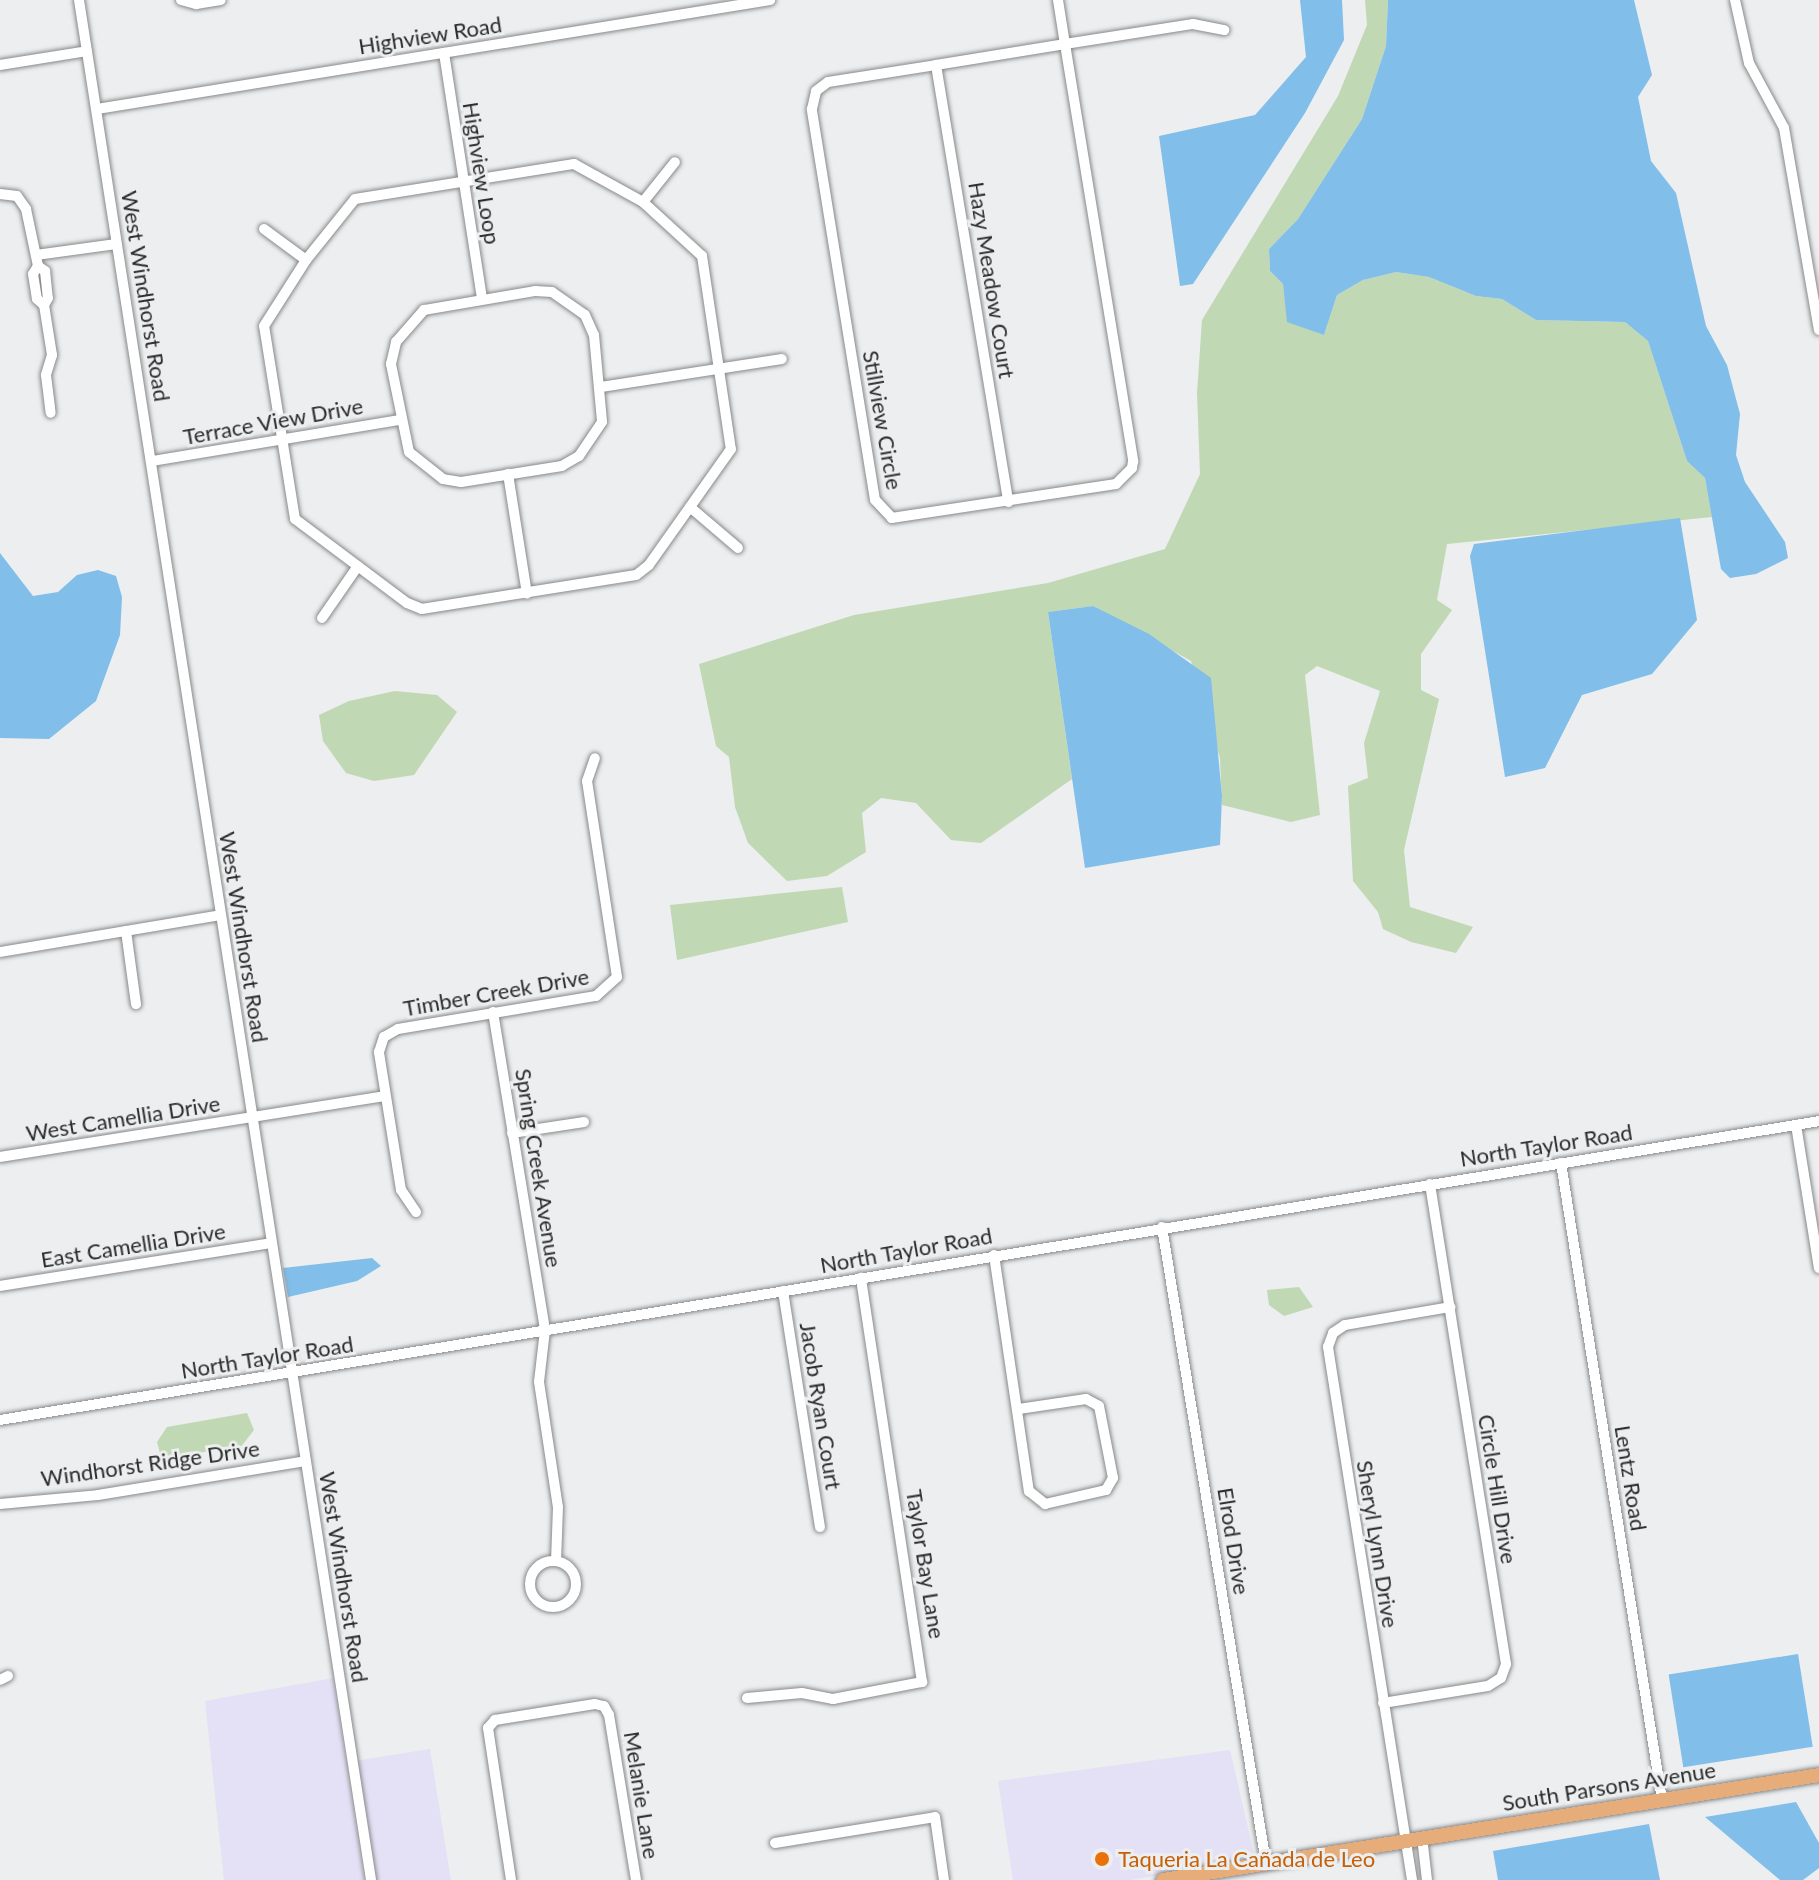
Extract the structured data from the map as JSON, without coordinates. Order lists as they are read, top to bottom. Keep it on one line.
{"streets":{"main road":["South Parsons Avenue"],"street":["Highview Road","Highview Loop","Hazy Meadow Court","West Windhorst Road","Stillview Circle","Terrace View Drive","Timber Creek Drive","West Camellia Drive","North Taylor Road","Spring Creek Avenue","East Camellia Drive","Jacob Ryan Court","Windhorst Ridge Drive","Lentz Road","Circle Hill Drive","Elrod Drive","Sheryl Lynn Drive","Taylor Bay Lane","Melanie Lane"]},"crossings":[["Highview Road","Highview Loop"],["Highview Road","West Windhorst Road"],["Highview Loop","Terrace View Drive"],["Hazy Meadow Court","Stillview Circle"],["West Windhorst Road","Terrace View Drive"],["West Windhorst Road","West Camellia Drive"],["West Windhorst Road","North Taylor Road"],["West Windhorst Road","East Camellia Drive"],["West Windhorst Road","Windhorst Ridge Drive"],["Timber Creek Drive","West Camellia Drive"],["Timber Creek Drive","Spring Creek Avenue"],["North Taylor Road","Spring Creek Avenue"],["North Taylor Road","Jacob Ryan Court"],["North Taylor Road","Lentz Road"],["North Taylor Road","Circle Hill Drive"],["North Taylor Road","Elrod Drive"],["North Taylor Road","Taylor Bay Lane"],["Lentz Road","South Parsons Avenue"],["Circle Hill Drive","Sheryl Lynn Drive"],["Elrod Drive","South Parsons Avenue"],["Sheryl Lynn Drive","South Parsons Avenue"]],"places":["Taqueria La Cañada de Leo"]}
